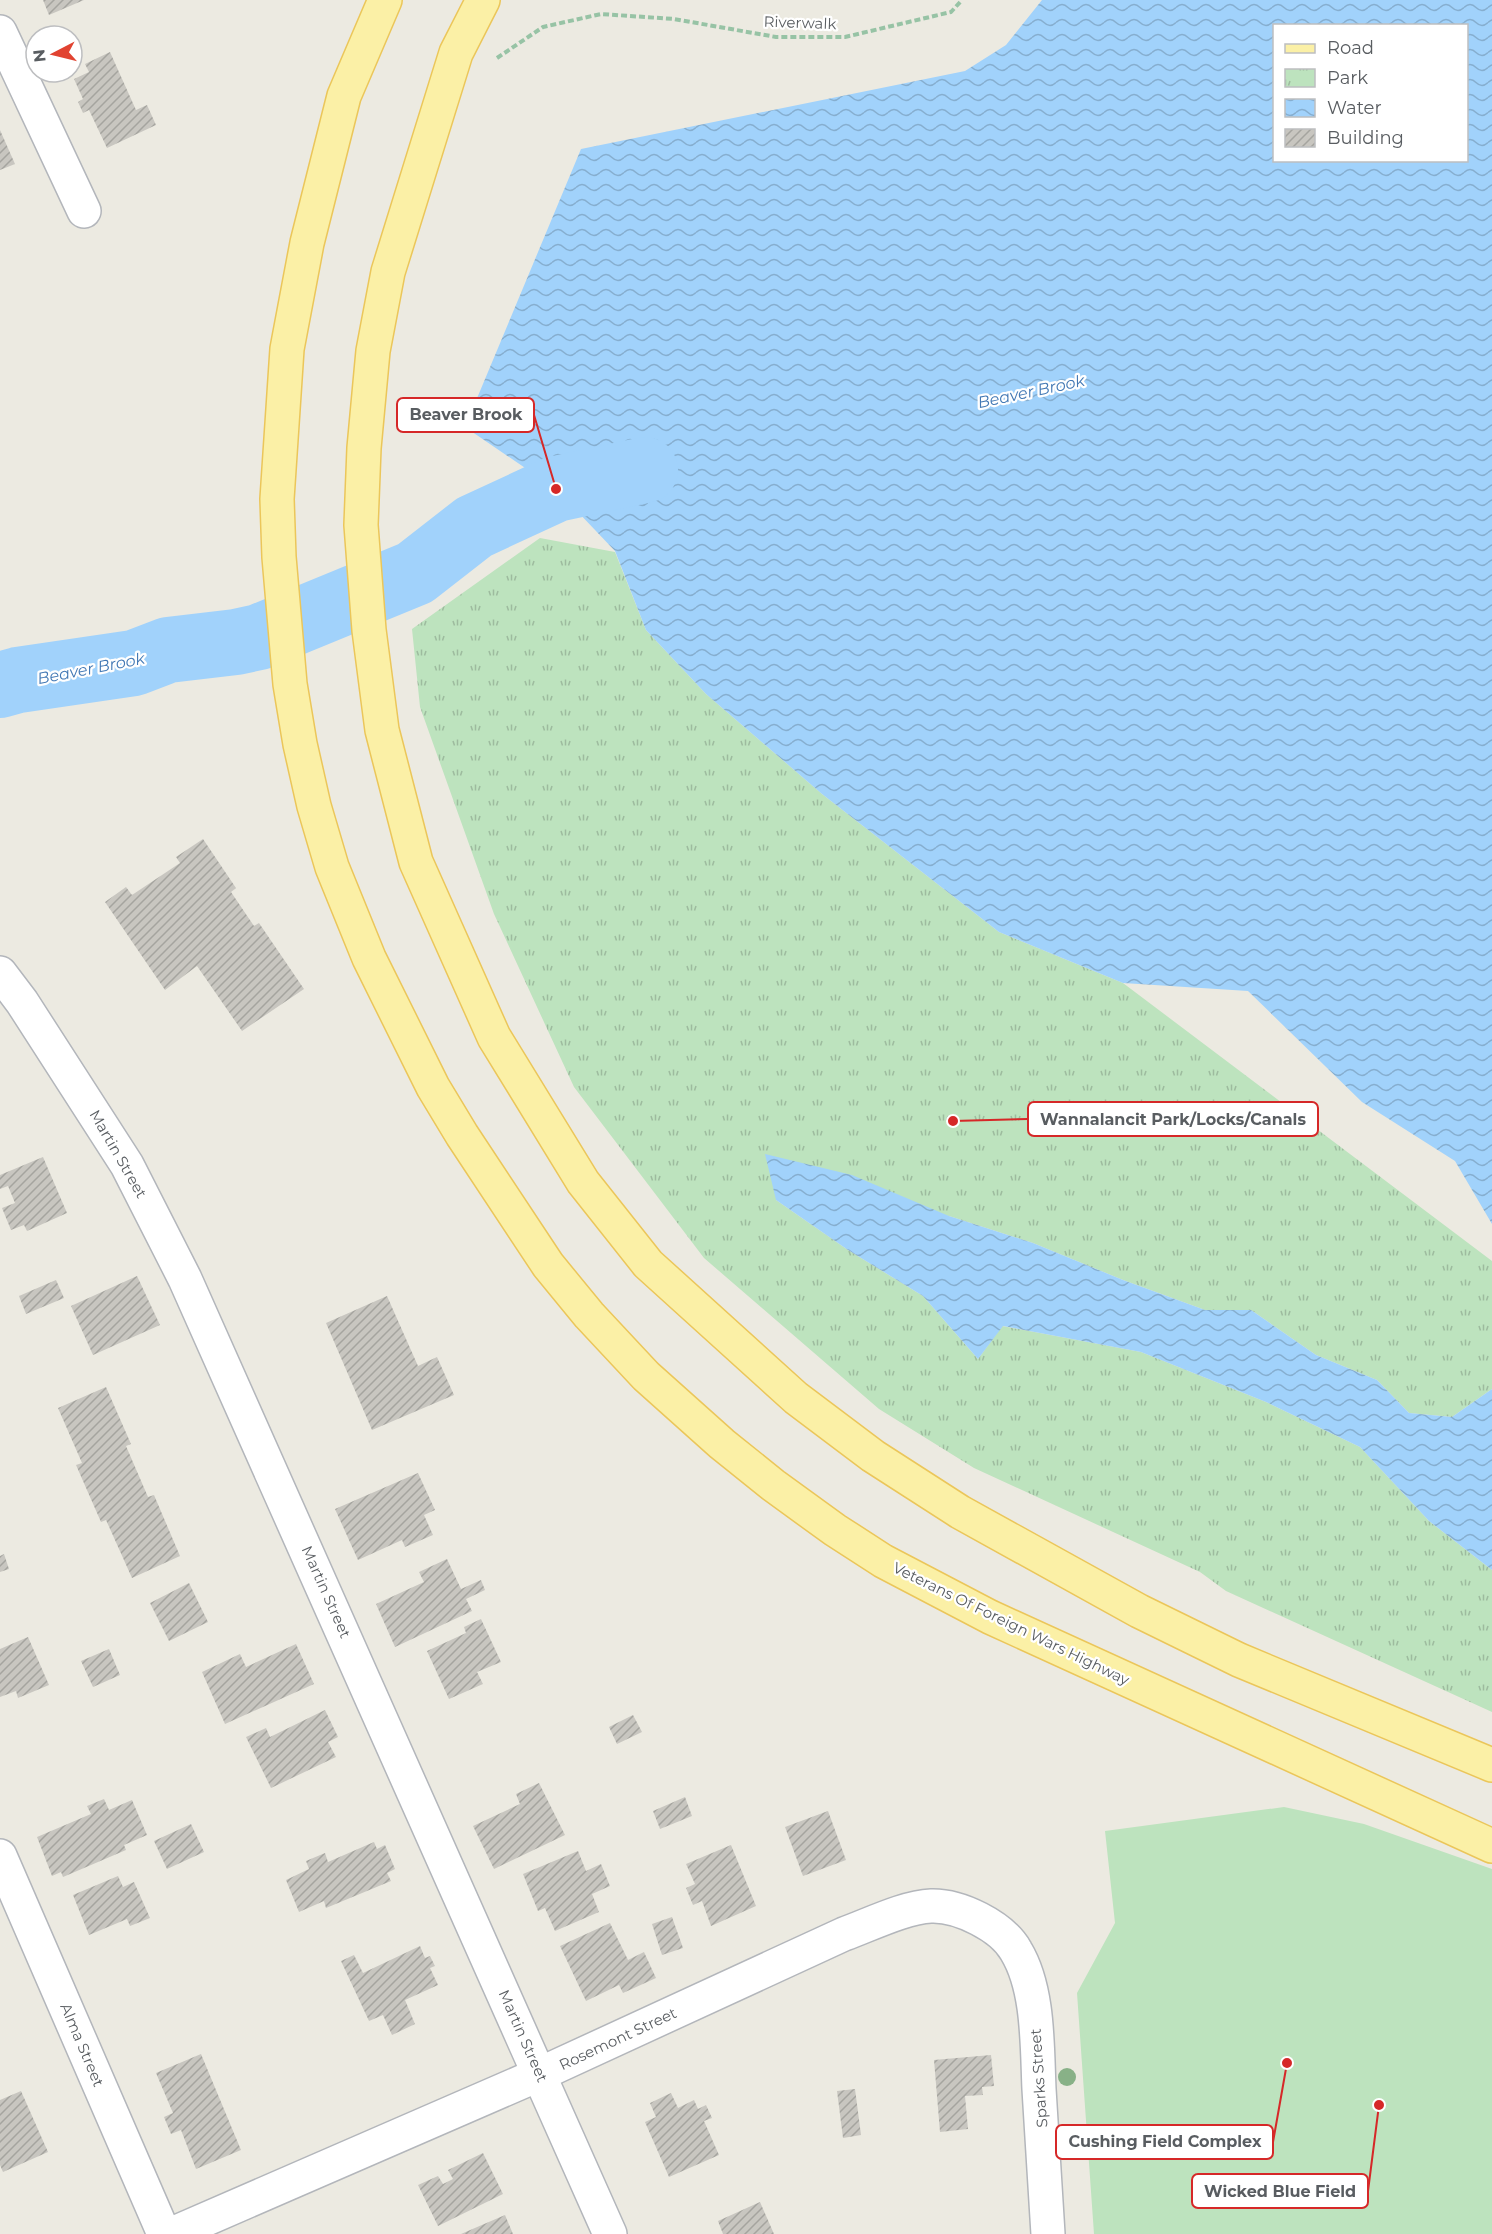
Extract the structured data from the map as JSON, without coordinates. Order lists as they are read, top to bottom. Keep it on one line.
{"streets":{"main road":["Veterans Of Foreign Wars Highway"],"street":["Martin Street","Rosemont Street","Alma Street","Sparks Street"],"path":["Riverwalk"]},"crossings":[["Martin Street","Rosemont Street"],["Rosemont Street","Sparks Street"]],"water":["Beaver Brook"],"places":["Beaver Brook","Wannalancit Park/Locks/Canals","Cushing Field Complex","Wicked Blue Field"],"legend":["Road","Park","Water","Building"],"north":"left"}
